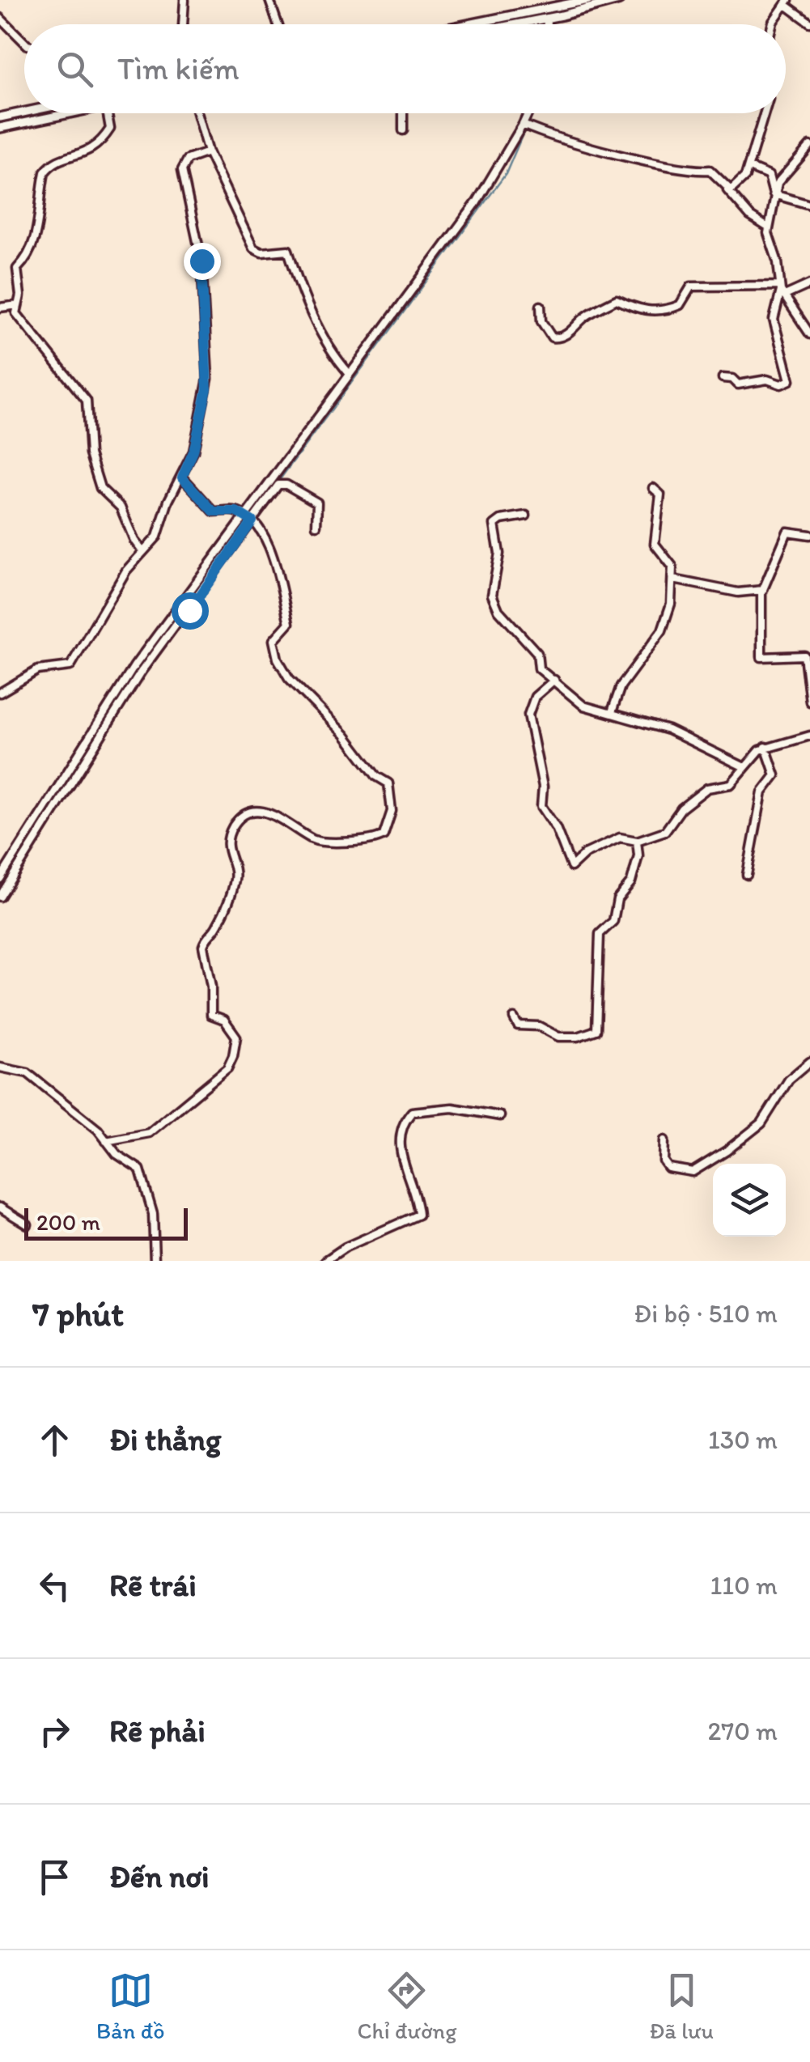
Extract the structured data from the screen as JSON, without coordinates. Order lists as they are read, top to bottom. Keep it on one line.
{"scale_bar":"200 m","page":{"search":"Tìm kiếm","scale":"200 m","heading":["7 phút","Đi bộ · 510 m"],"list":[["Đi thẳng","130 m"],["Rẽ trái","110 m"],["Rẽ phải","270 m"],"Đến nơi"],"nav":["Bản đồ","Chỉ đường","Đã lưu"]}}
